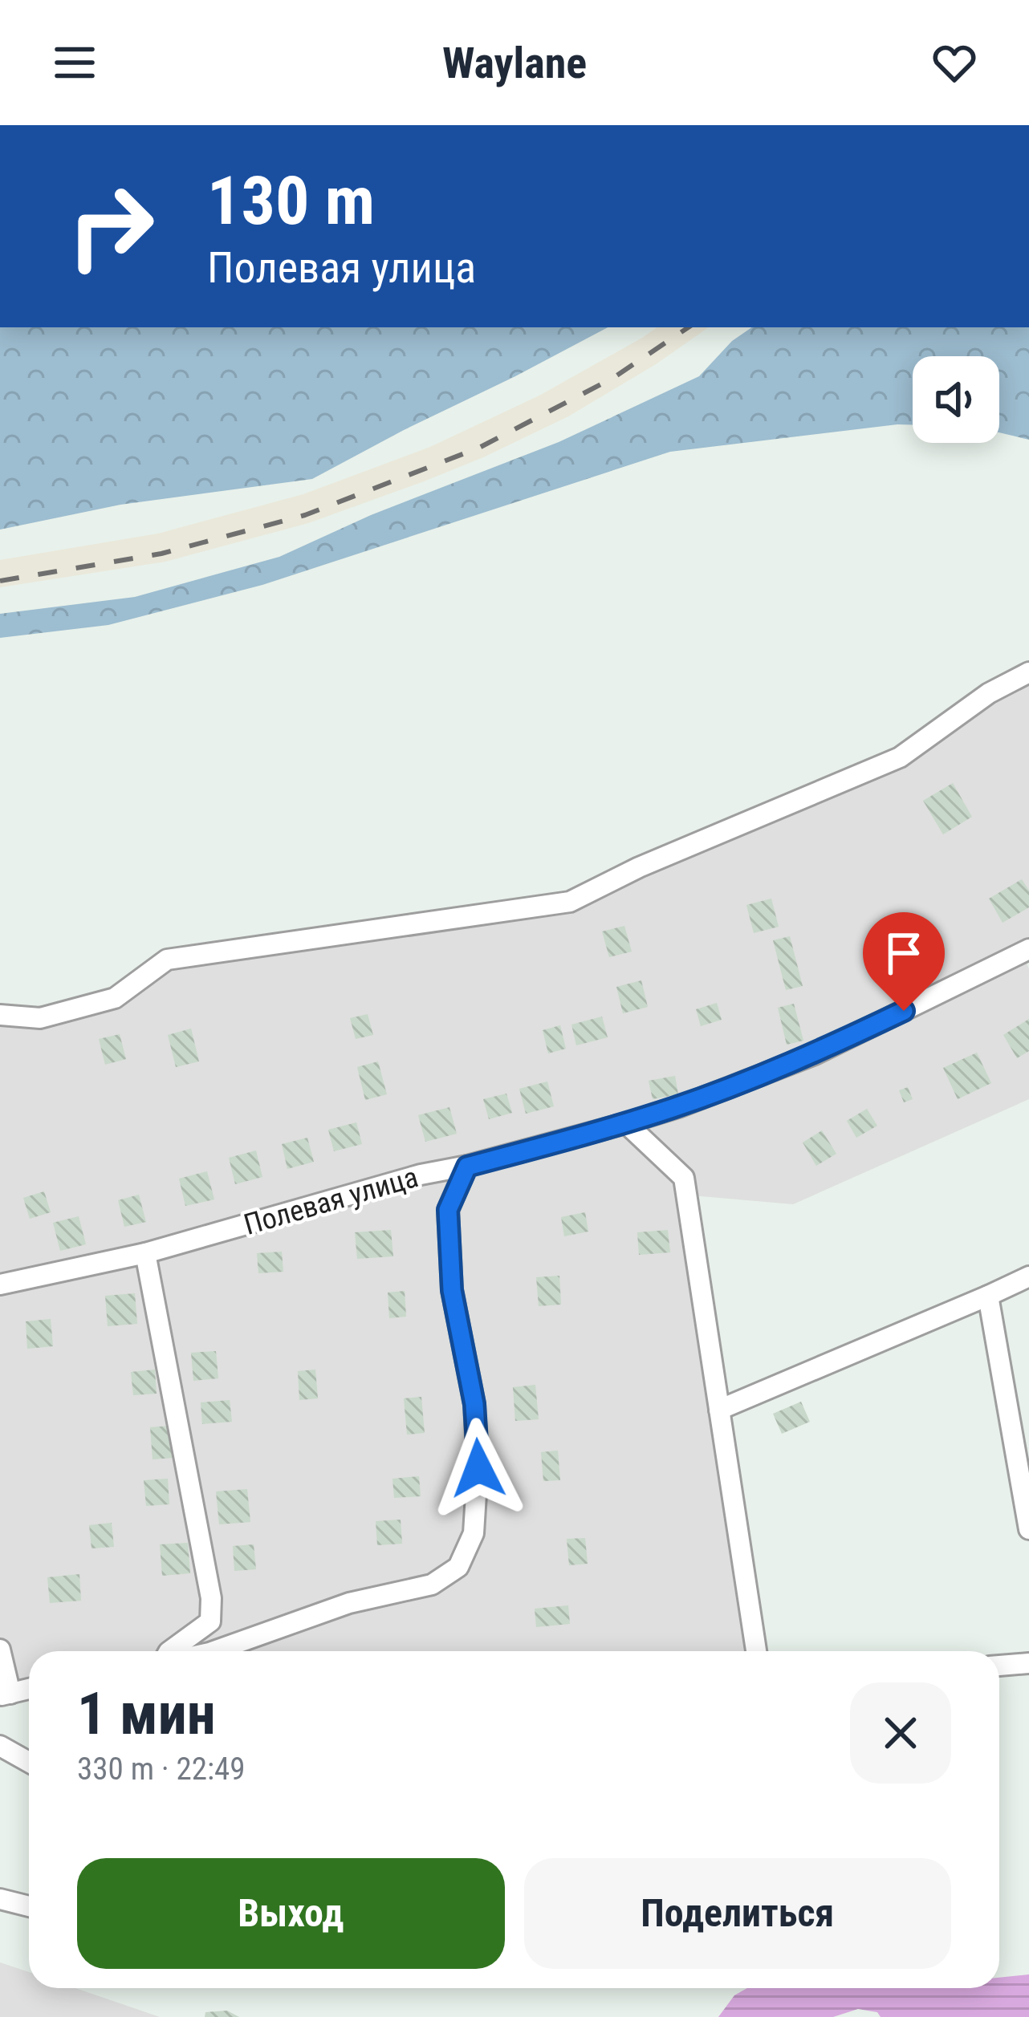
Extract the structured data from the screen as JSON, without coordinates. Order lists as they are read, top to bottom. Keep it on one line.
{"streets":{"street":["Полевая улица"]},"page":{"header":"Waylane","turn":["130 m","Полевая улица"],"heading":["1 мин","330 m · 22:49"],"buttons":["Выход","Поделиться"]}}
